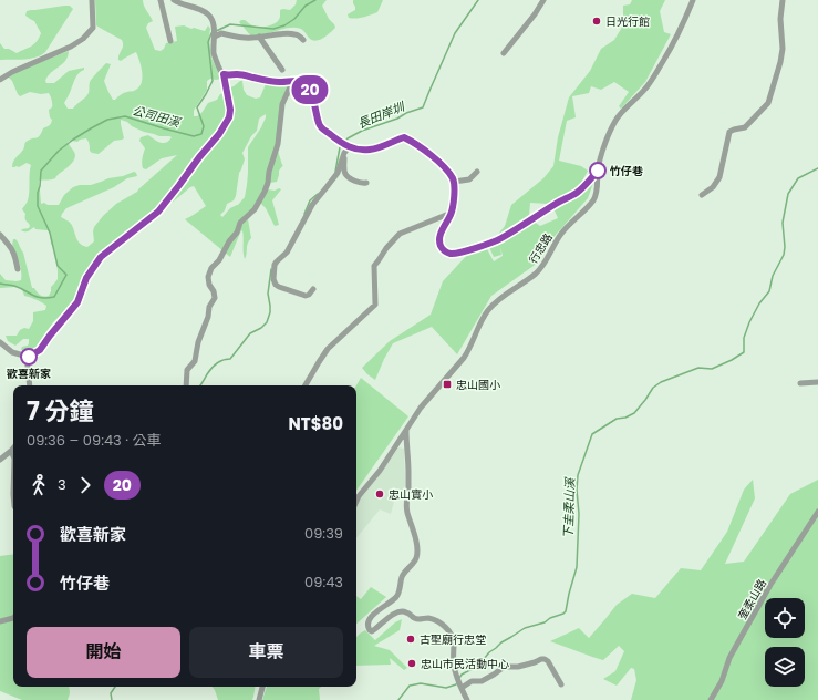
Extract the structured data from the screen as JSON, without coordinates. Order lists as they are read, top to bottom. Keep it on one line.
{"streets":{"street":["行忠路","奎柔山路"]},"water":["長田岸圳","公司田溪","下圭柔山溪"],"places":{"other":["日光行館","竹仔巷","歡喜新家","忠山實小","古聖廟行忠堂","忠山市民活動中心"],"transit":["忠山國小"]},"lines":["bus line 20"],"page":{"on_map":"20","heading":["7 分鐘","09:36 – 09:43 · 公車","NT$80"],"legs":["3","20"],"list":[{"name":"歡喜新家","value":"09:39"},{"name":"竹仔巷","value":"09:43"}],"buttons":["開始","車票"]}}
